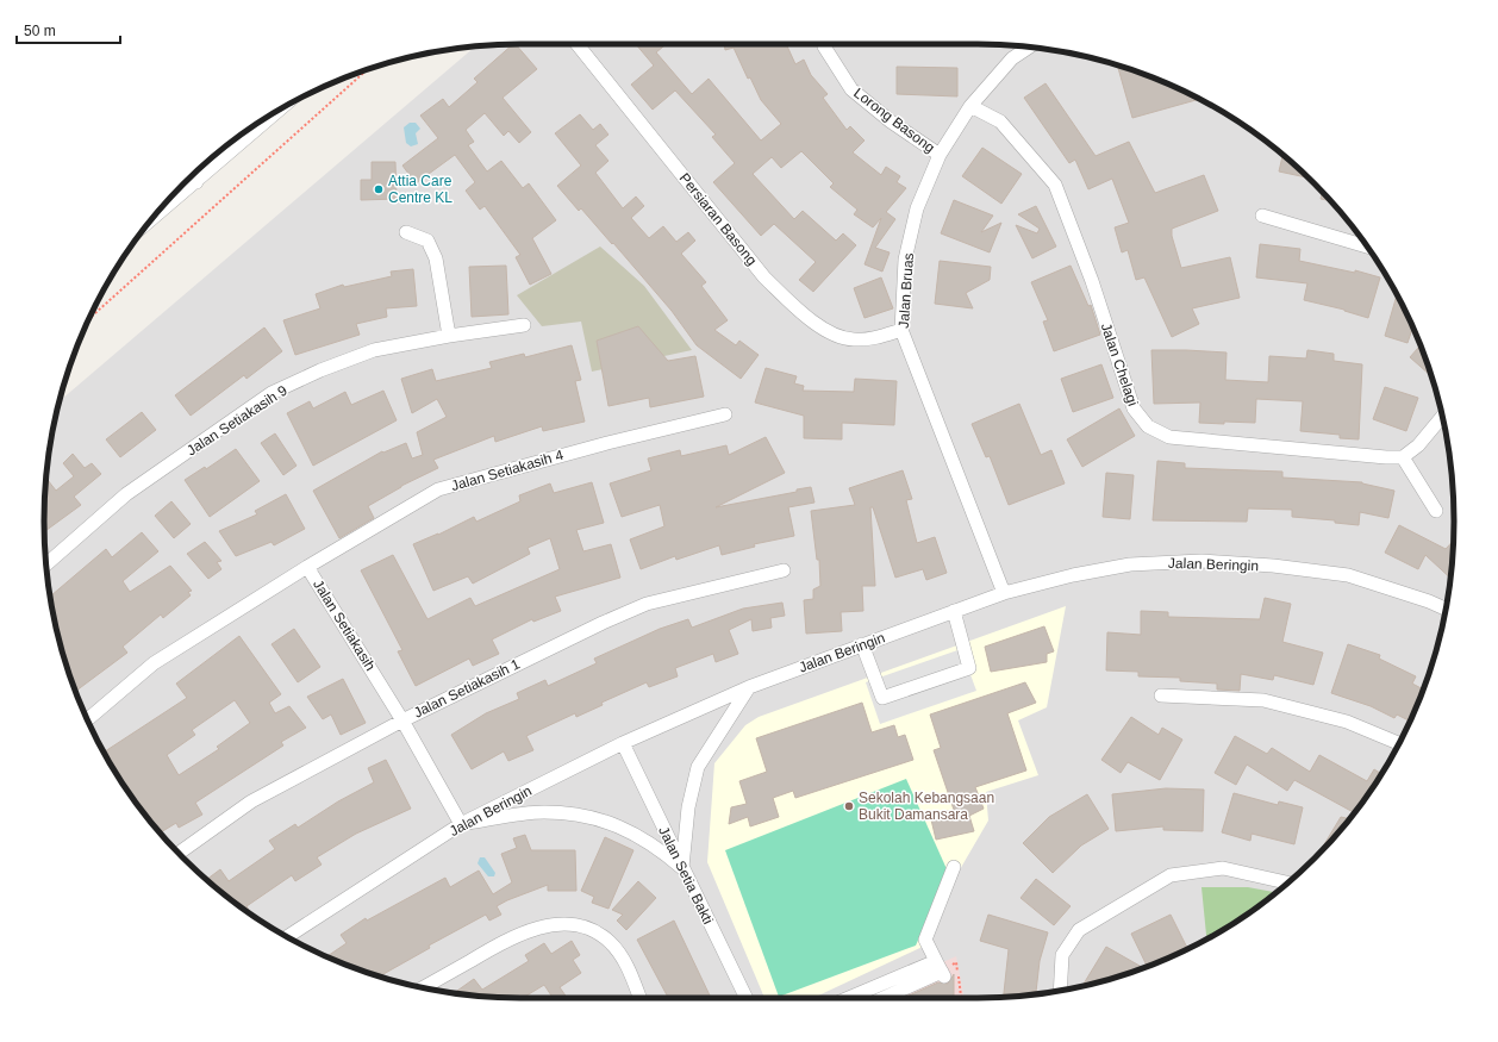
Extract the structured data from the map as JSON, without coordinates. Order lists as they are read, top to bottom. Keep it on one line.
{"streets":{"street":["Lorong Basong","Persiaran Basong","Jalan Bruas","Jalan Chelagi","Jalan Setiakasih 9","Jalan Setiakasih 4","Jalan Beringin","Jalan Setiakasih","Jalan Setiakasih 1","Jalan Setia Bakti"]},"crossings":[["Lorong Basong","Jalan Bruas"],["Persiaran Basong","Jalan Bruas"],["Jalan Bruas","Jalan Chelagi"],["Jalan Bruas","Jalan Beringin"],["Jalan Setiakasih 4","Jalan Setiakasih"],["Jalan Beringin","Jalan Setiakasih"],["Jalan Beringin","Jalan Setia Bakti"],["Jalan Setiakasih","Jalan Setiakasih 1"]],"places":["Attia Care Centre KL","Sekolah Kebangsaan Bukit Damansara"],"scale_bar":"50 m"}
